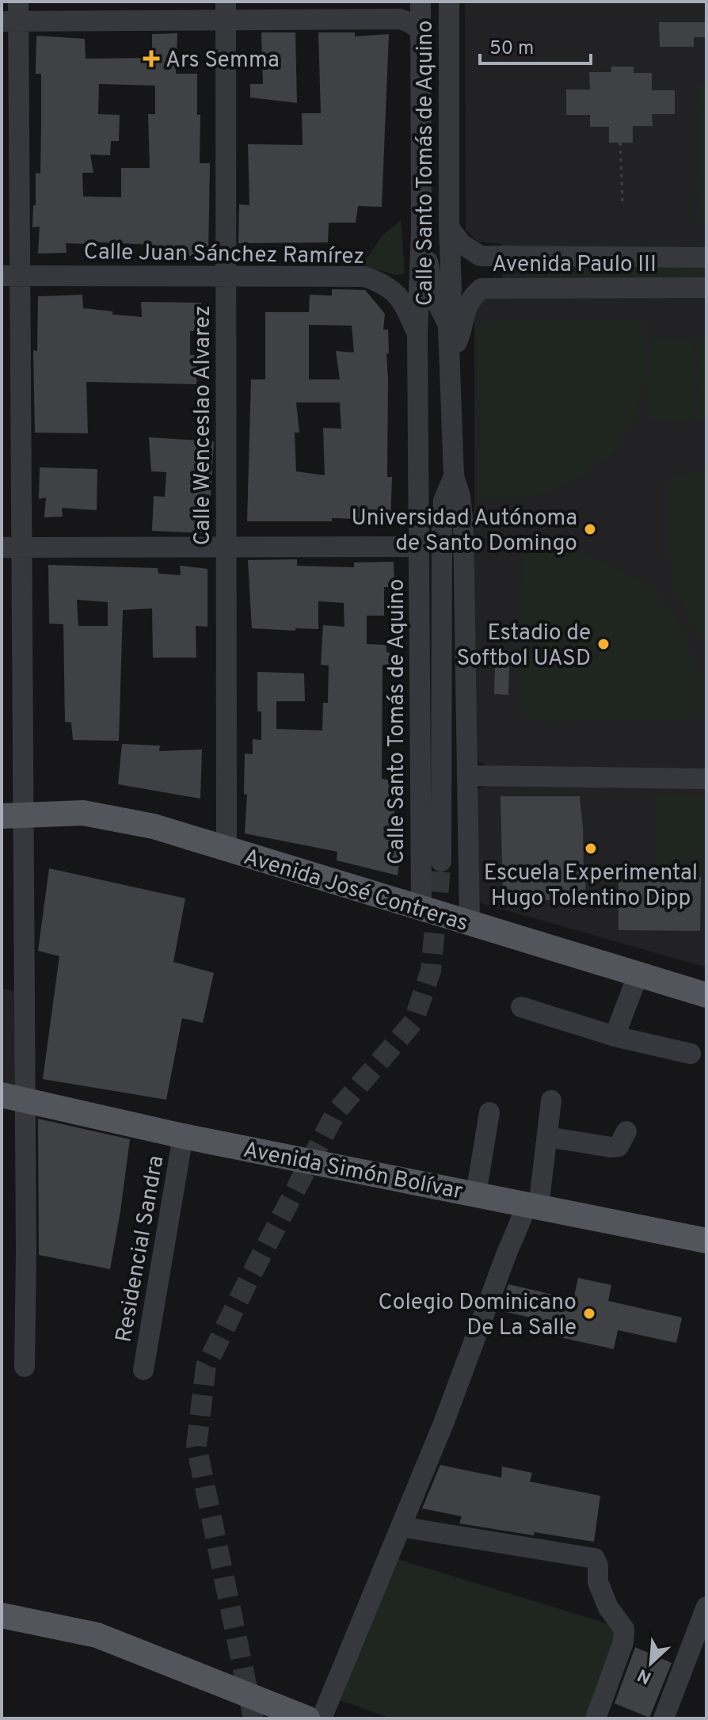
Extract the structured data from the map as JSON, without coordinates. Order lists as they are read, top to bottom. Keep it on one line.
{"streets":{"main road":["Avenida José Contreras","Avenida Simón Bolívar"],"street":["Calle Santo Tomás de Aquino","Calle Juan Sánchez Ramírez","Avenida Paulo III","Calle Wenceslao Alvarez","Residencial Sandra"]},"crossings":[["Calle Santo Tomás de Aquino","Calle Juan Sánchez Ramírez"],["Calle Santo Tomás de Aquino","Avenida Paulo III"],["Calle Santo Tomás de Aquino","Avenida José Contreras"],["Calle Juan Sánchez Ramírez","Calle Wenceslao Alvarez"],["Calle Wenceslao Alvarez","Avenida José Contreras"],["Avenida Simón Bolívar","Residencial Sandra"]],"places":{"health":["Ars Semma"],"other":["Universidad Autónoma de Santo Domingo","Estadio de Softbol UASD","Escuela Experimental Hugo Tolentino Dipp","Colegio Dominicano De La Salle"]},"scale_bar":"50 m","north":"bottom left"}
